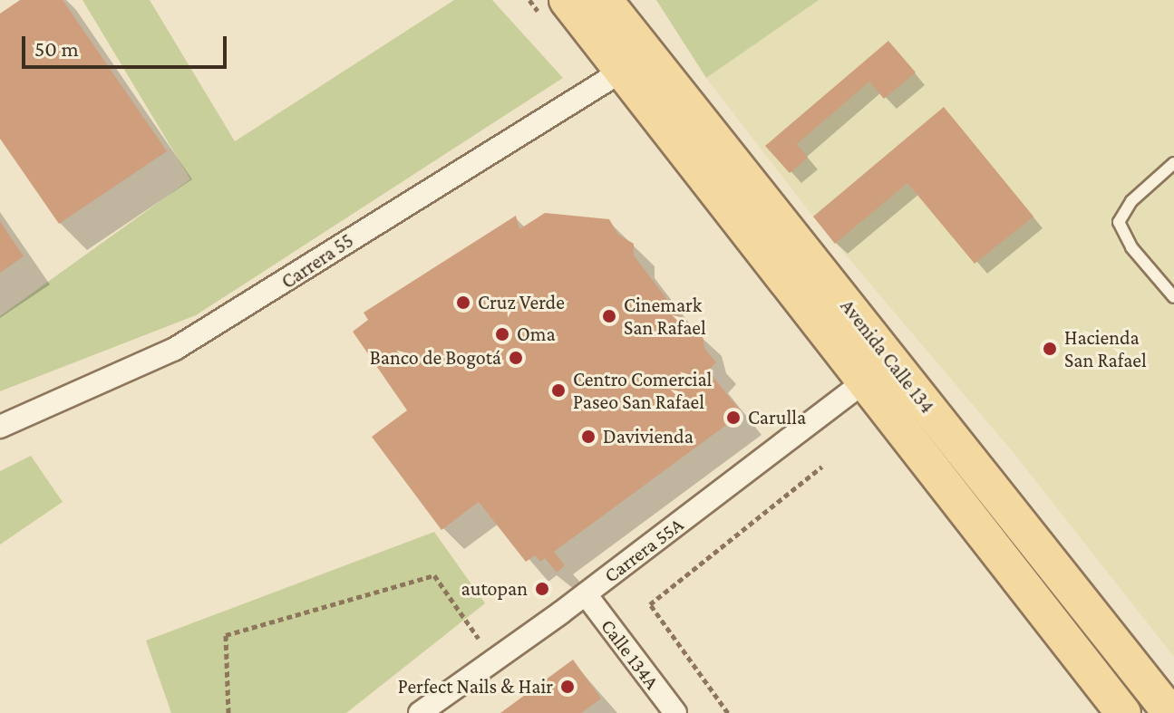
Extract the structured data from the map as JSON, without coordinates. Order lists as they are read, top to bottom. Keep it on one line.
{"streets":{"main road":["Avenida Calle 134"],"street":["Carrera 55","Carrera 55A","Calle 134A"]},"crossings":[["Carrera 55","Avenida Calle 134"],["Avenida Calle 134","Carrera 55A"],["Carrera 55A","Calle 134A"]],"places":["Cruz Verde","Cinemark San Rafael","Oma","Hacienda San Rafael","Banco de Bogotá","Centro Comercial Paseo San Rafael","Carulla","Davivienda","autopan","Perfect Nails & Hair"],"scale_bar":"50 m"}
